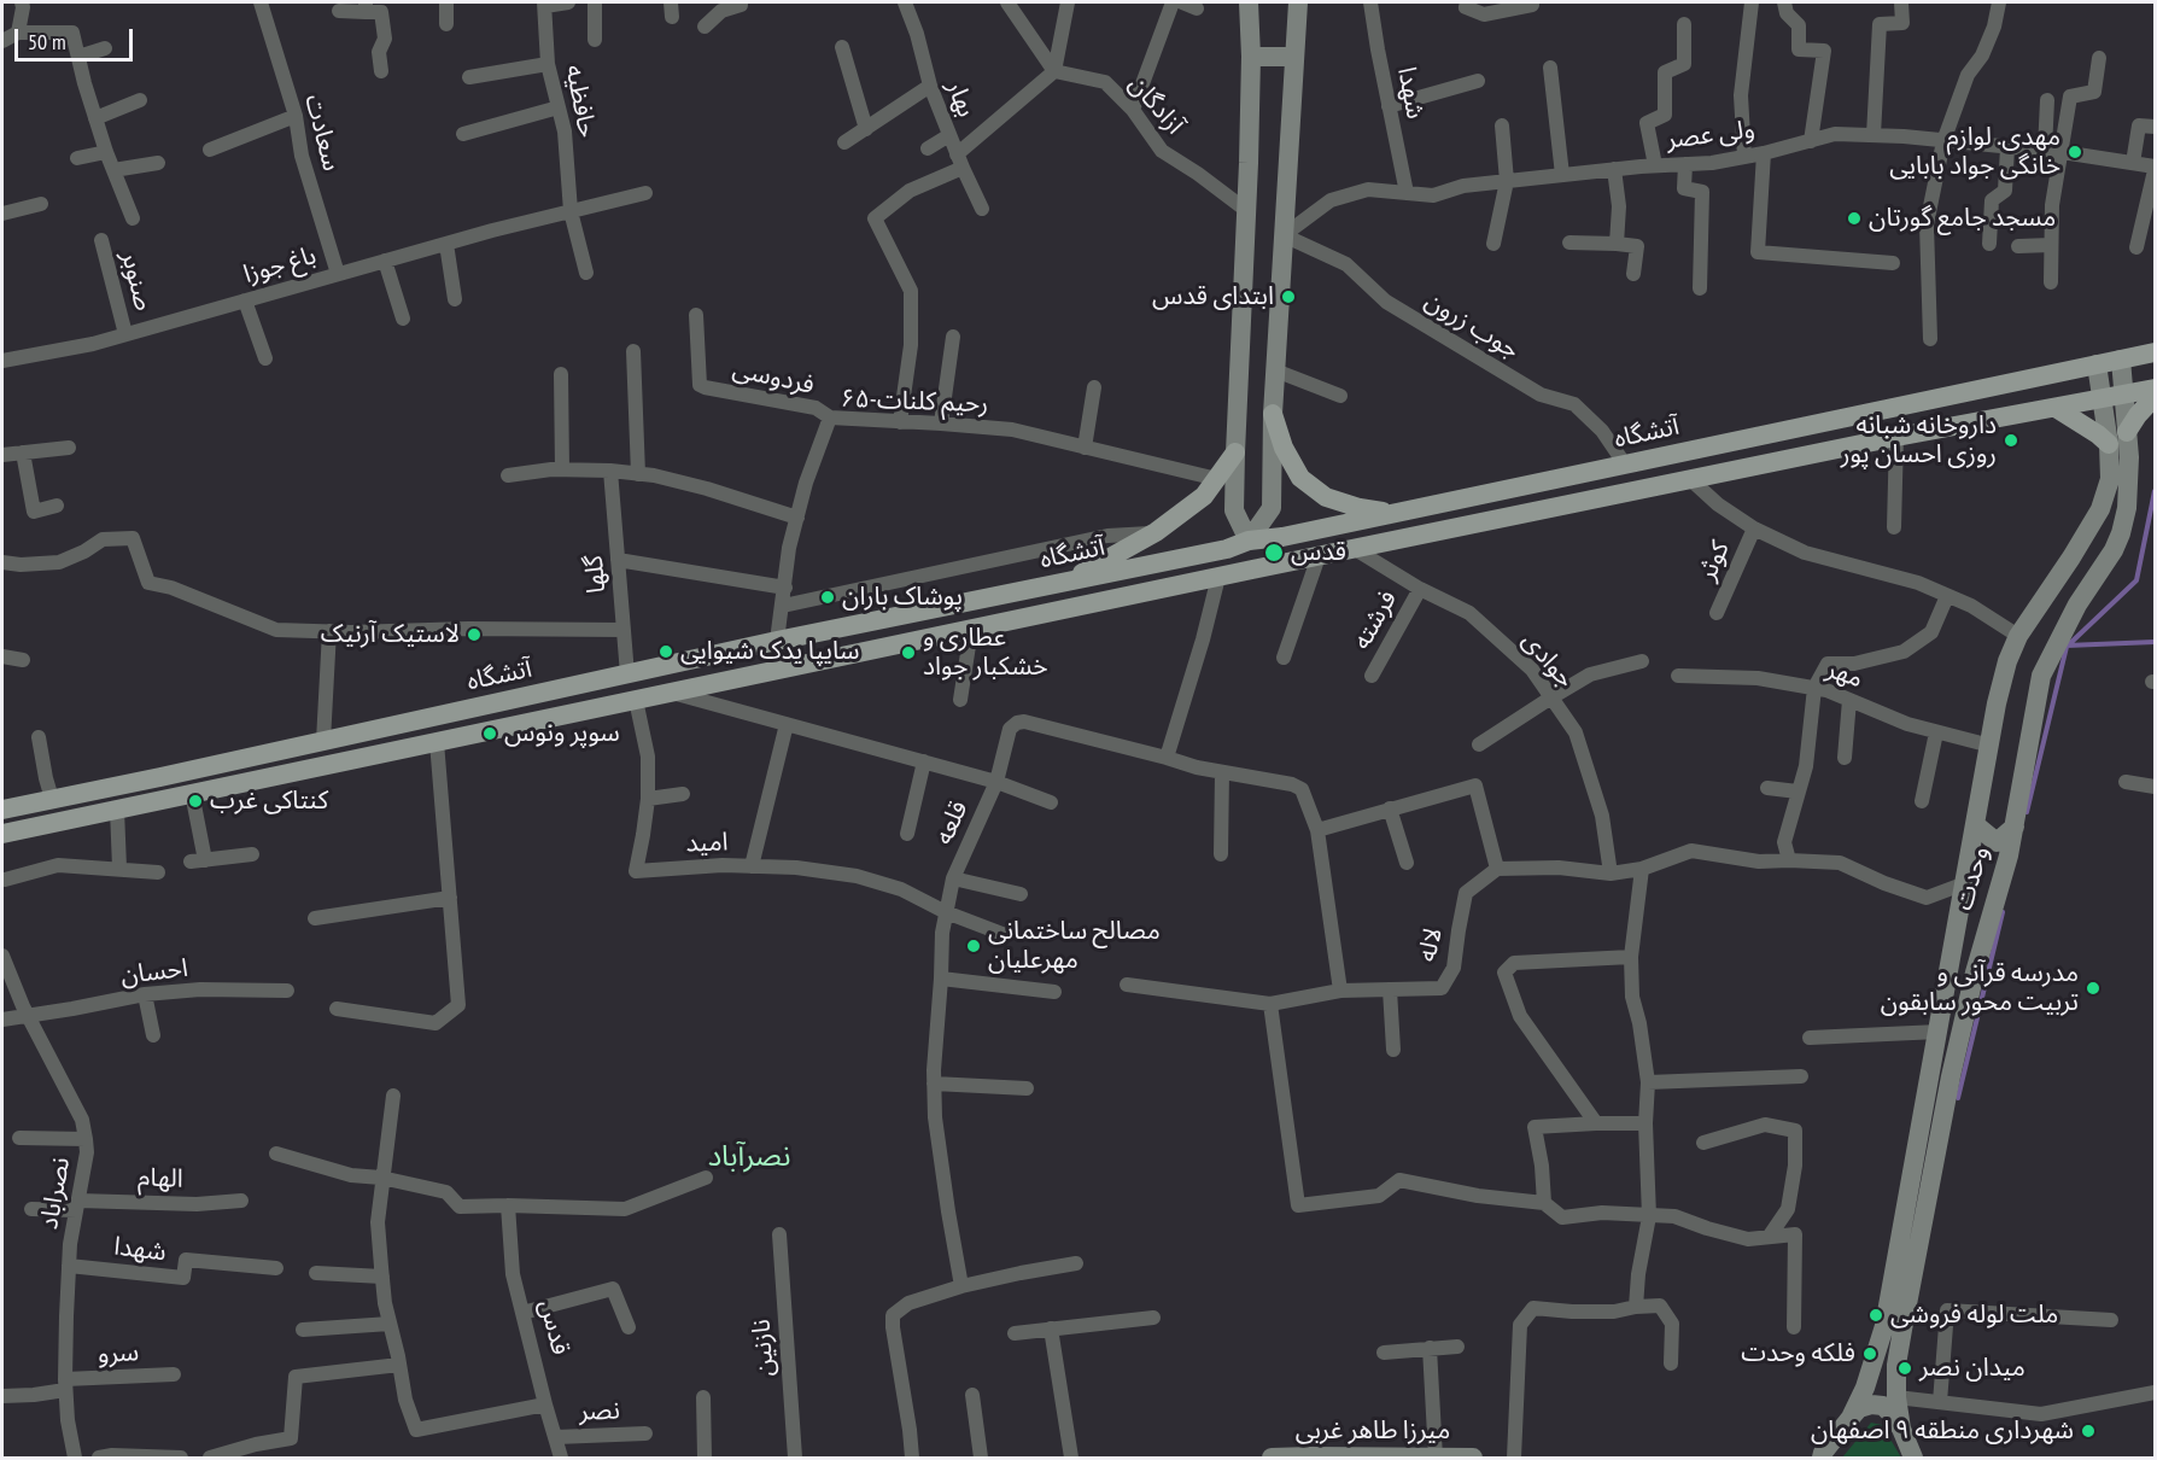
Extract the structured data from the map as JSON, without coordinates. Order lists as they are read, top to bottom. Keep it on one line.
{"streets":{"main road":["آتشگاه","وحدت","میرزا طاهر غربی"],"street":["شهدا","بهار","حافظیه","آزادگان","سعادت","ولی عصر","باغ جوزا","صنوبر","جوب زرون","فردوسی","۶۵-رحیم کلنات","کوثر","گلها","فرشته","جوادی","مهر","قلعه","امید","لاله","احسان","الهام","نصراباد","قدس","نازنین","سرو","نصر"]},"crossings":[["شهدا","ولی عصر"],["شهدا","نصراباد"],["حافظیه","باغ جوزا"],["سعادت","باغ جوزا"],["ولی عصر","جوب زرون"],["باغ جوزا","صنوبر"],["جوب زرون","آتشگاه"],["فردوسی","۶۵-رحیم کلنات"],["۶۵-رحیم کلنات","آتشگاه"],["آتشگاه","گلها"],["آتشگاه","جوادی"],["آتشگاه","امید"],["آتشگاه","وحدت"],["فرشته","جوادی"],["مهر","وحدت"],["قلعه","امید"],["احسان","نصراباد"],["الهام","نصراباد"],["نصراباد","سرو"],["قدس","نصر"]],"districts":["نصرآباد"],"places":["مهدی. لوازم خانگی جواد بابایی","مسجد جامع گورتان","ابتدای قدس","داروخانه شبانه روزی احسان پور","قدس","پوشاک باران","لاستیک آرنیک","سایپا یدک شیوایی","عطاری و خشکبار جواد","سوپر ونوس","کنتاکی غرب","مصالح ساختمانی مهرعلیان","مدرسه قرآنی و تربیت محور سابقون","ملت لوله فروشی","فلکه وحدت","میدان نصر","شهرداری منطقه ۹ اصفهان"],"scale_bar":"50 m"}
